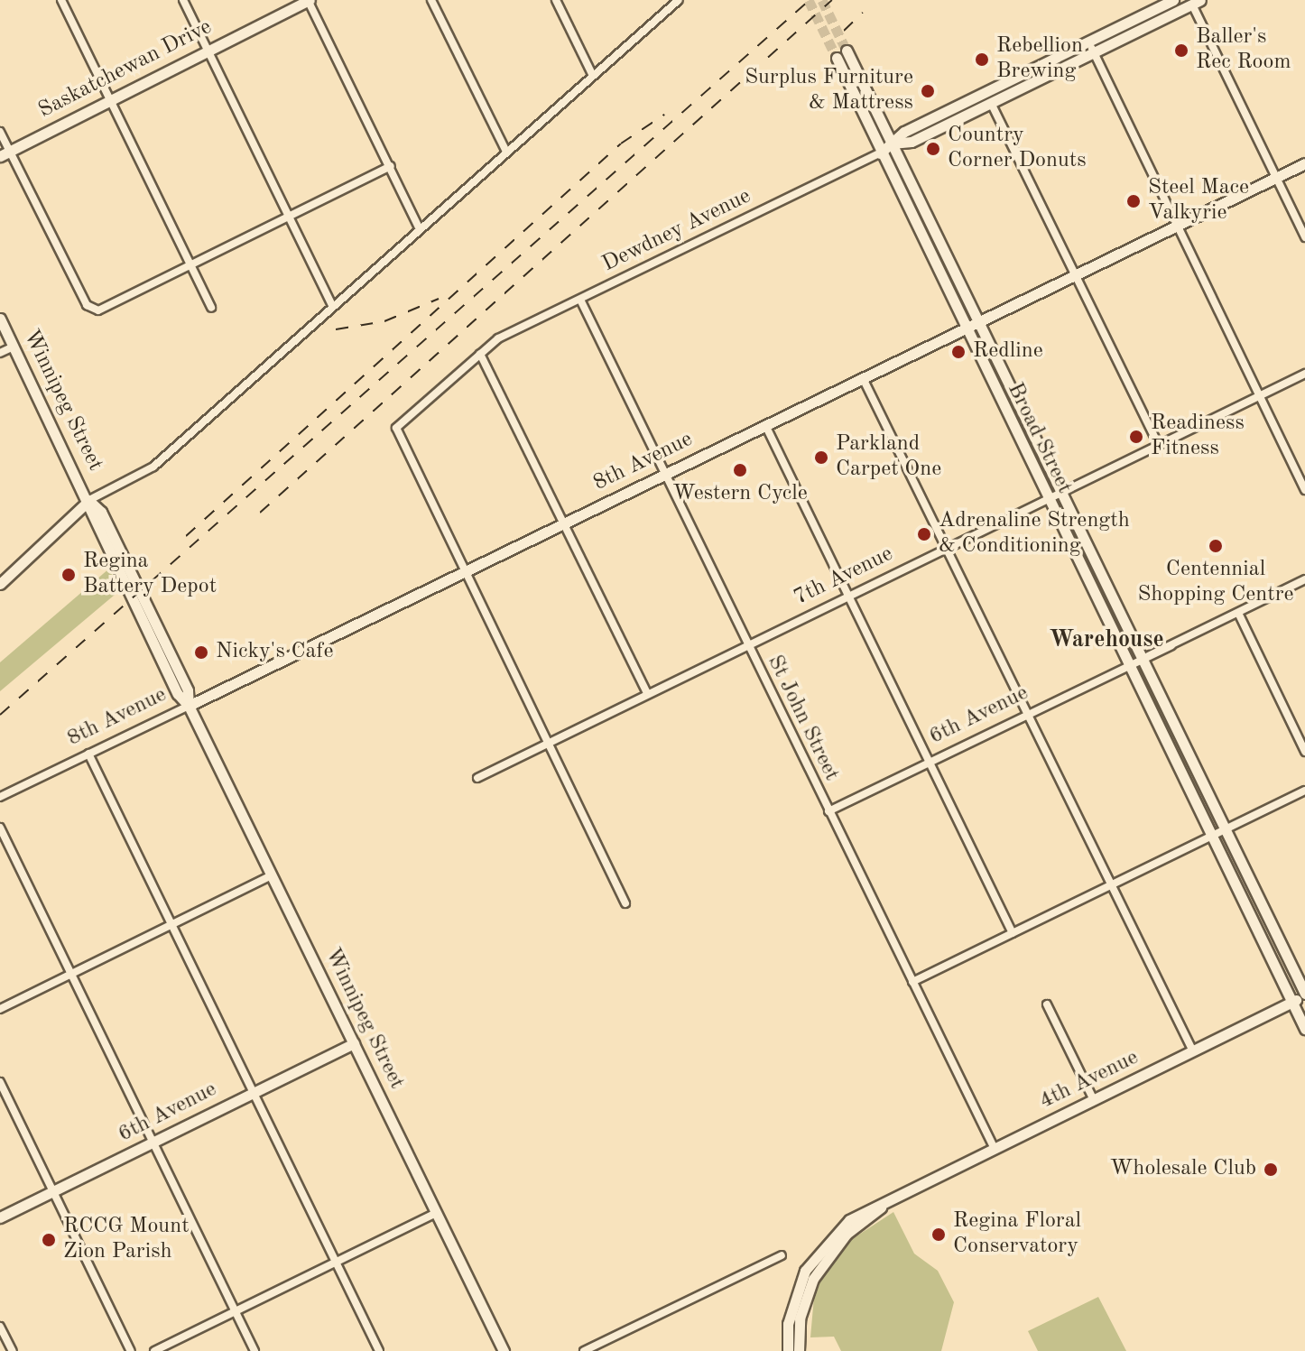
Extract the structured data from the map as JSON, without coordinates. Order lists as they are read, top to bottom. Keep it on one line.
{"streets":{"main road":["Saskatchewan Drive","Dewdney Avenue","Winnipeg Street","Broad Street","8th Avenue","6th Avenue","4th Avenue"],"street":["7th Avenue","St John Street"]},"crossings":[["Dewdney Avenue","Broad Street"],["Dewdney Avenue","8th Avenue"],["Dewdney Avenue","St John Street"],["Winnipeg Street","8th Avenue"],["Winnipeg Street","6th Avenue"],["Broad Street","8th Avenue"],["Broad Street","7th Avenue"],["Broad Street","6th Avenue"],["Broad Street","4th Avenue"],["8th Avenue","St John Street"],["7th Avenue","St John Street"],["6th Avenue","St John Street"],["St John Street","4th Avenue"]],"districts":["Warehouse"],"places":["Baller's Rec Room","Rebellion Brewing","Surplus Furniture & Mattress","Country Corner Donuts","Steel Mace Valkyrie","Redline","Readiness Fitness","Parkland Carpet One","Western Cycle","Adrenaline Strength & Conditioning","Centennial Shopping Centre","Regina Battery Depot","Nicky's Cafe","Wholesale Club","Regina Floral Conservatory","RCCG Mount Zion Parish"]}
